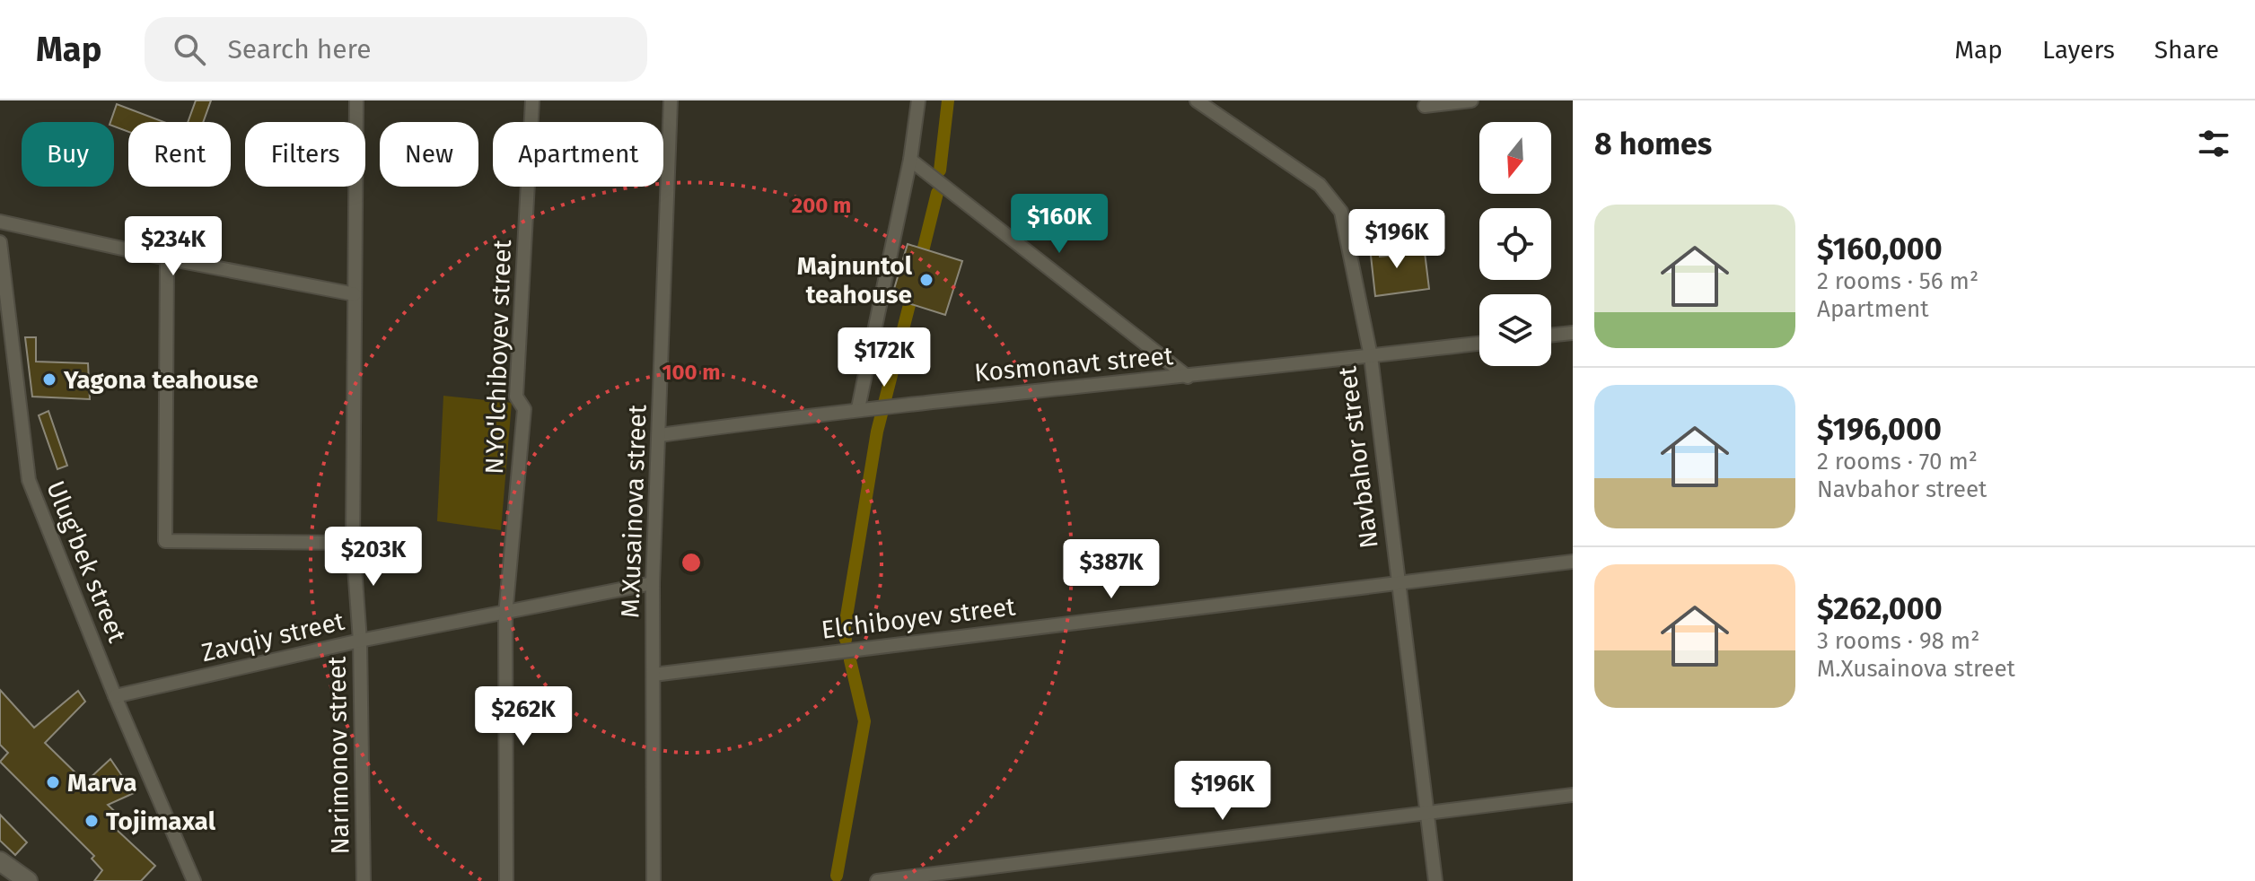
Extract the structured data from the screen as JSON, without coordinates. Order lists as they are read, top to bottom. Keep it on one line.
{"streets":{"street":["N.Yo'lchiboyev street","Kosmonavt street","Navbahor street","M.Xusainova street","Ulug'bek street","Elchiboyev street","Zavqiy street","Narimonov street"]},"crossings":[["N.Yo'lchiboyev street","Zavqiy street"],["Kosmonavt street","Navbahor street"],["Kosmonavt street","M.Xusainova street"],["Navbahor street","Elchiboyev street"],["M.Xusainova street","Elchiboyev street"],["M.Xusainova street","Zavqiy street"],["Ulug'bek street","Zavqiy street"],["Zavqiy street","Narimonov street"]],"places":["Majnuntol teahouse","Yagona teahouse","Marva","Tojimaxal"],"north":"bottom","page":{"header":"Map","search":"Search here","nav":["Map","Layers","Share"],"heading":"8 homes","chip":["Buy","Rent","Filters","New","Apartment"],"list":[{"name":"$160,000","note":"2 rooms · 56 m² · Apartment"},{"name":"$196,000","note":"2 rooms · 70 m² · Navbahor street"},{"name":"$262,000","note":"3 rooms · 98 m² · M.Xusainova street"}],"price":["$160K","$196K","$234K","$172K","$203K","$387K","$262K","$196K"]},"rings":["200 m","100 m"]}
